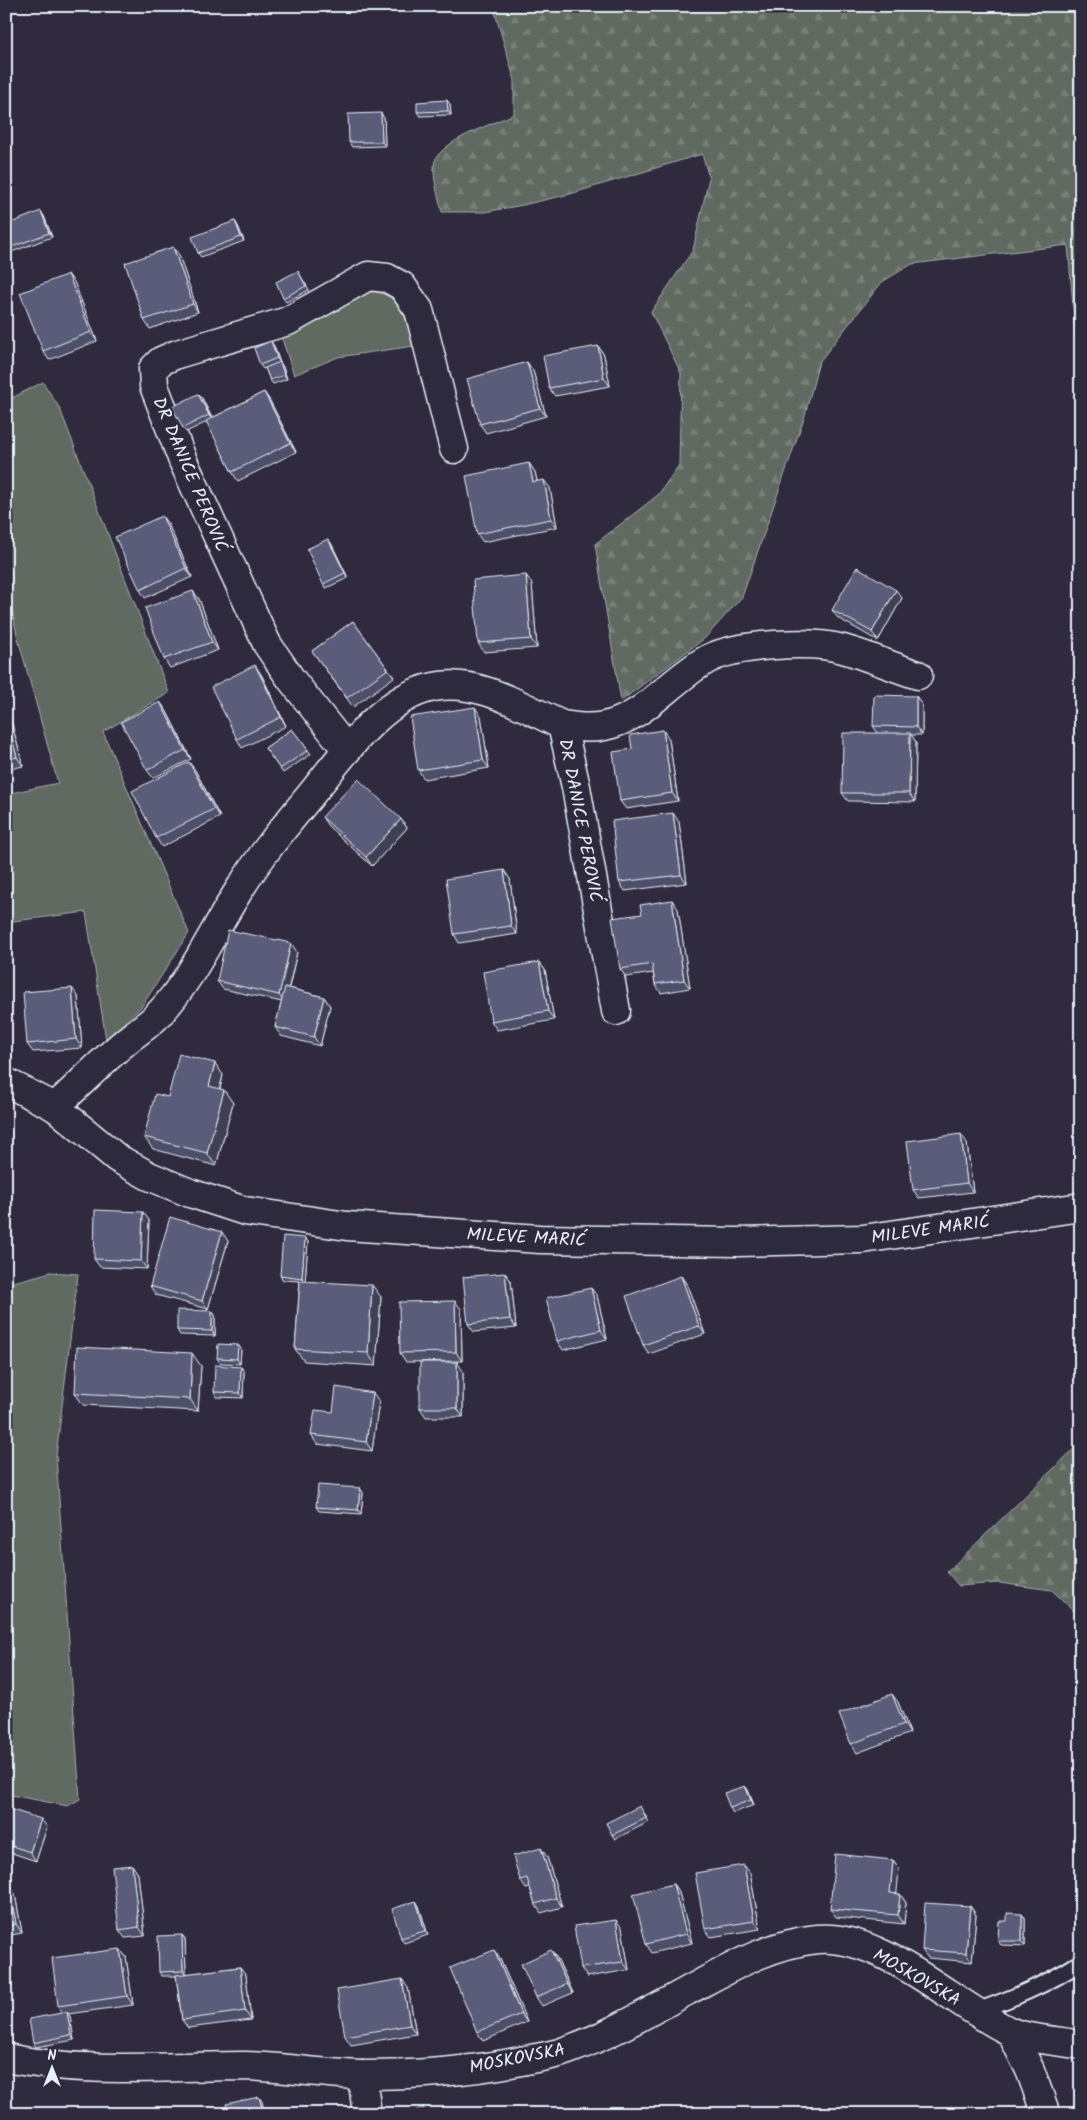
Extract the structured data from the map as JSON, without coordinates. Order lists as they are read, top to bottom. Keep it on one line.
{"streets":{"street":["DR DANICE PEROVIĆ","MILEVE MARIĆ","MOSKOVSKA"]},"crossings":[["DR DANICE PEROVIĆ","MILEVE MARIĆ"]],"north":"top"}
